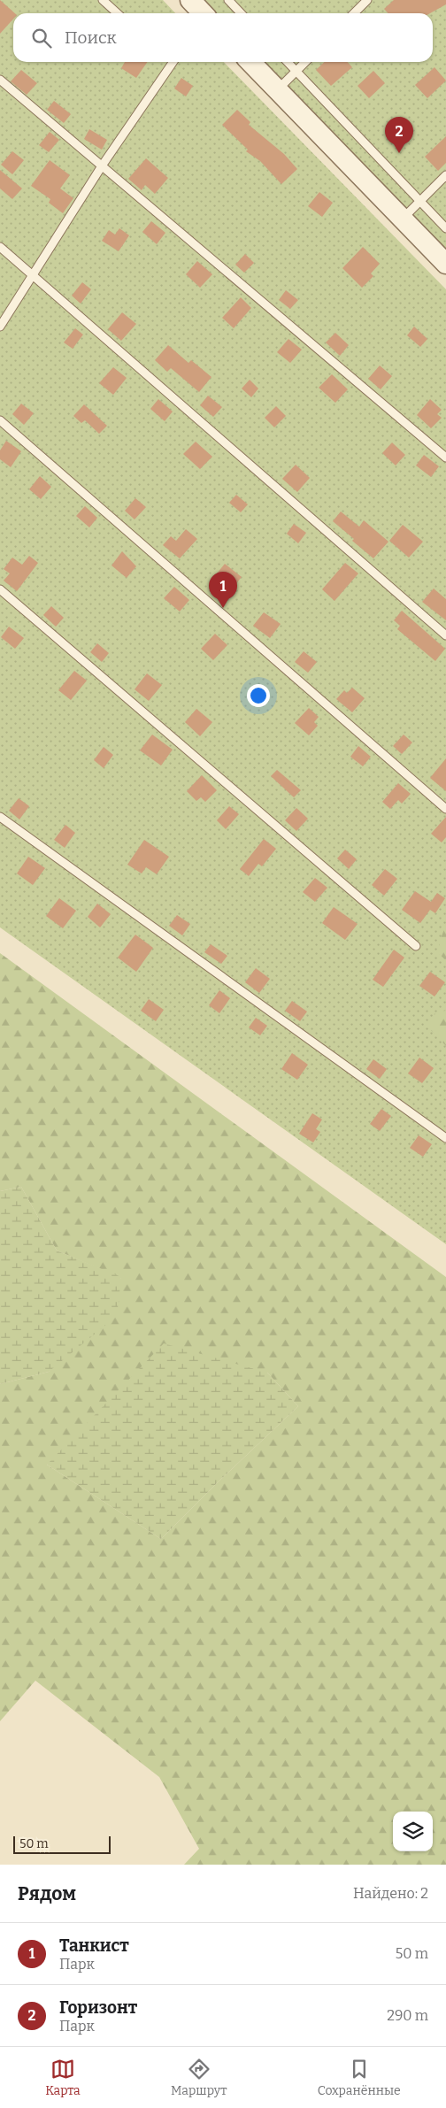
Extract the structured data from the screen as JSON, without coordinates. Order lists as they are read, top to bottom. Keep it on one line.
{"scale_bar":"50 m","page":{"search":"Поиск","pins":["2","1"],"scale":"50 m","heading":["Рядом","Найдено: 2"],"list":[{"mark":"1","name":"Танкист","note":"Парк","value":"50 m"},{"mark":"2","name":"Горизонт","note":"Парк","value":"290 m"}],"nav":["Карта","Маршрут","Сохранённые"]}}
